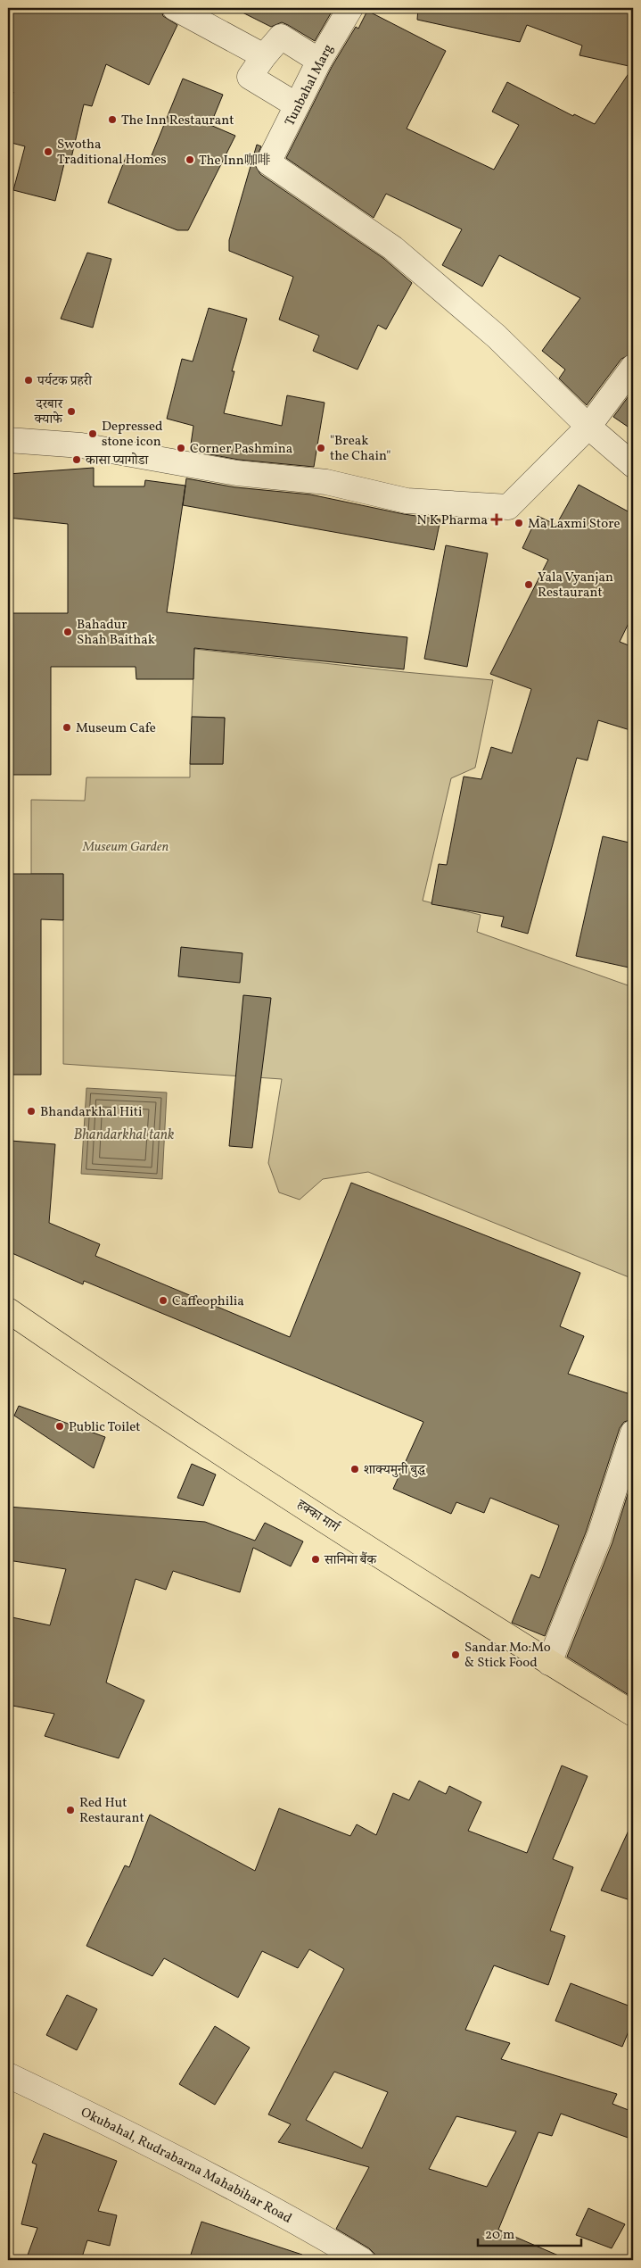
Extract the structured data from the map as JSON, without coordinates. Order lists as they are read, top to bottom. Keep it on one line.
{"streets":{"main road":["हक्का मार्ग"],"street":["Tunbahal Marg","Okubahal, Rudrabarna Mahabihar Road"]},"water":["Bhandarkhal tank"],"parks":["Museum Garden"],"places":{"other":["The Inn Restaurant","Swotha Traditional Homes","The Inn咖啡","पर्यटक प्रहरी","दरबार क्याफे","Depressed stone icon","Corner Pashmina","\"Break the Chain\"","कासा प्यागोडा","Ma Laxmi Store","Yala Vyanjan Restaurant","Bahadur Shah Baithak","Museum Cafe","Bhandarkhal Hiti","Caffeophilia","Public Toilet","शाक्यमुनी बुद्ध","सानिमा बैंक","Sandar Mo:Mo & Stick Food","Red Hut Restaurant"],"health":["N K Pharma"]},"scale_bar":"20 m"}
